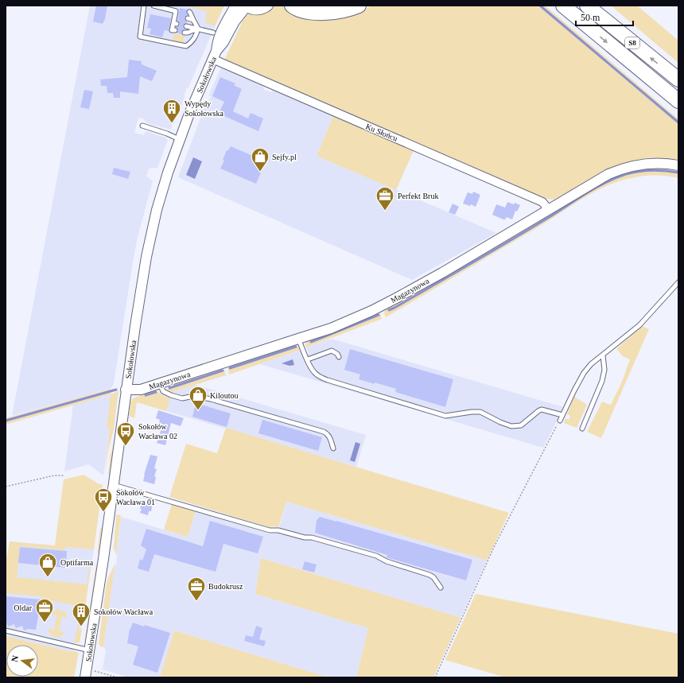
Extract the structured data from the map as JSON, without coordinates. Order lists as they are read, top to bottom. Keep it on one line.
{"streets":{"highway":["S8"],"street":["Sokołowska","Ku Słońcu","Magazynowa"]},"crossings":[["Sokołowska","Ku Słońcu"],["Sokołowska","Magazynowa"],["Ku Słońcu","Magazynowa"]],"places":{"building":["Wypędy Sokołowska","Sokołów Wacława"],"shop":["Sejfy.pl","Kiloutou","Optifarma"],"office":["Perfekt Bruk","Budokrusz","Oldar"],"bus stop":["Sokołów Wacława 02","Sokołów Wacława 01"]},"scale_bar":"50 m","north":"left"}
